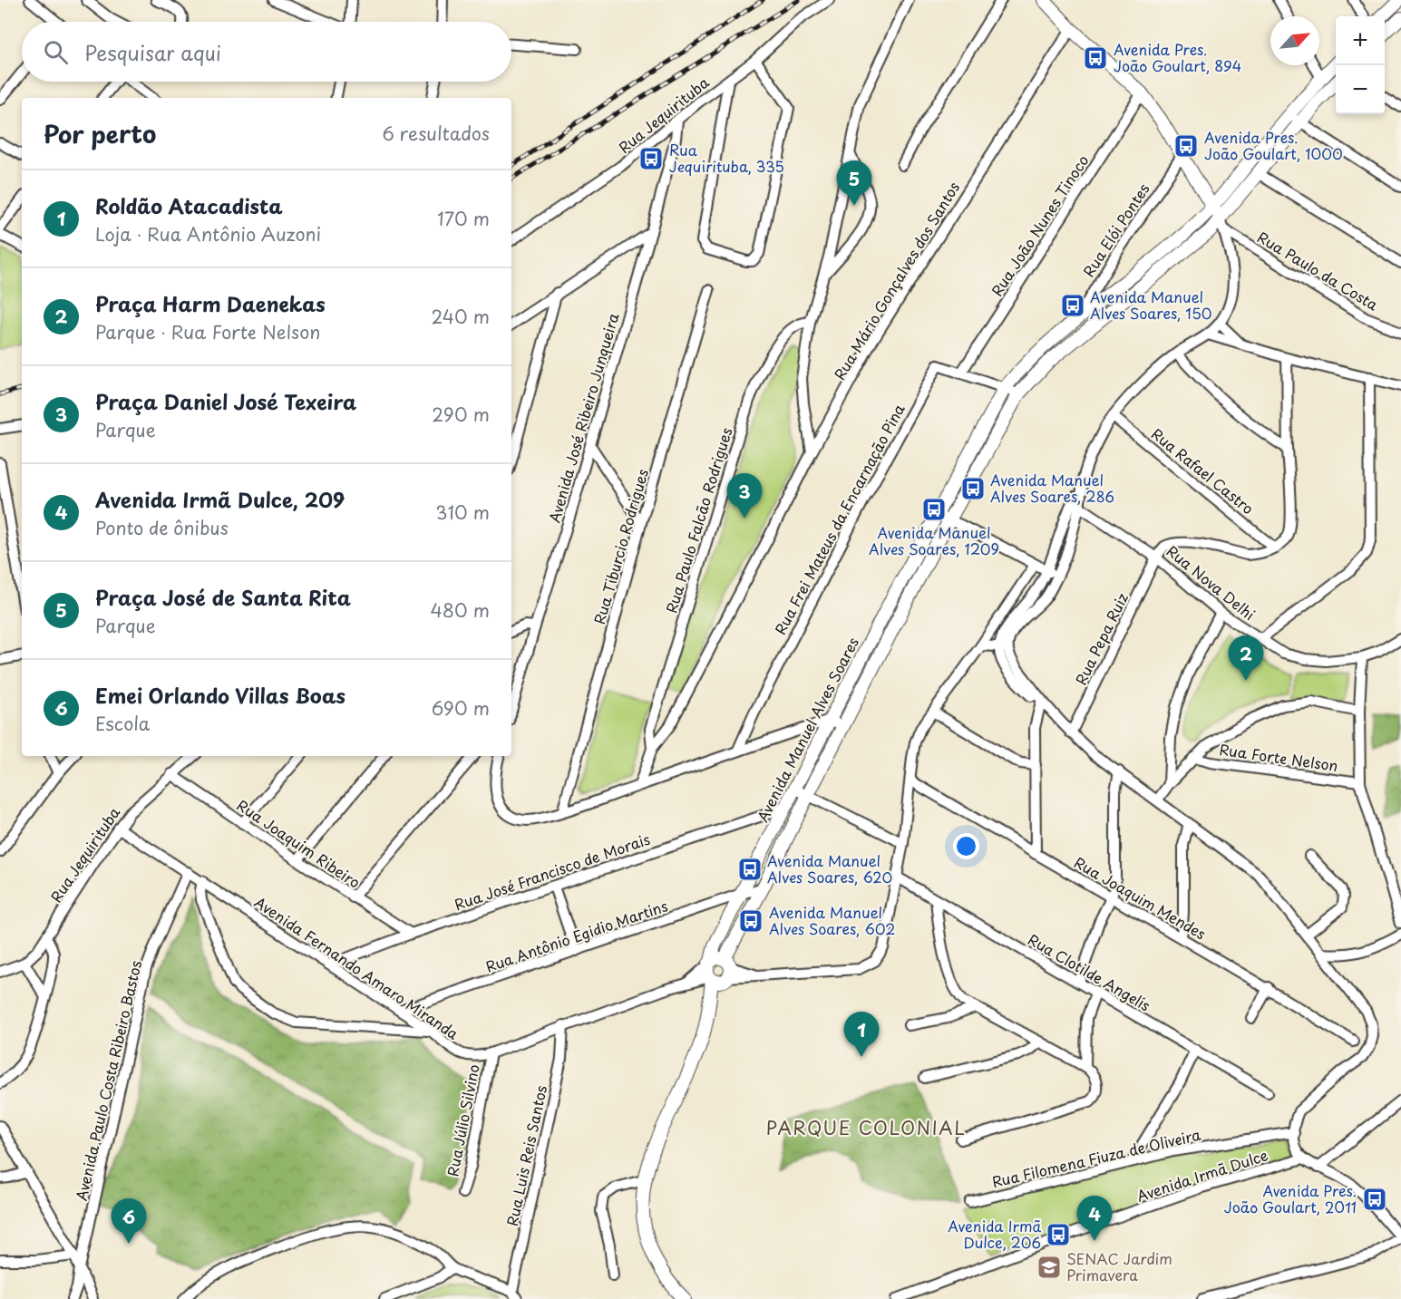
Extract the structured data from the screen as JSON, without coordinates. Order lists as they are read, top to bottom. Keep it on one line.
{"streets":{"main road":["Avenida Manuel Alves Soares"],"street":["Rua Jequirituba","Rua João Nunes Tinoco","Rua Elói Pontes","Rua Paulo da Costa","Rua Mário Gonçalves dos Santos","Avenida José Ribeiro Junqueira","Rua Rafael Castro","Rua Frei Mateus da Encarnação Pina","Rua Paulo Falcão Rodrigues","Rua Tiburcio Rodrigues","Rua Nova Delhi","Rua Pepa Ruiz","Rua Forte Nelson","Rua Joaquim Ribeiro","Rua José Francisco de Morais","Rua Joaquim Mendes","Rua Antônio Egidio Martins","Avenida Fernando Amaro Miranda","Rua Clotilde Angelis","Avenida Paulo Costa Ribeiro Bastos","Rua Júlio Silvino","Rua Luis Reis Santos","Rua Filomena Fiuza de Oliveira","Avenida Irmã Dulce"]},"crossings":[["Rua Jequirituba","Avenida José Ribeiro Junqueira"],["Rua Jequirituba","Rua Joaquim Ribeiro"],["Rua Jequirituba","Avenida Fernando Amaro Miranda"],["Rua João Nunes Tinoco","Rua Frei Mateus da Encarnação Pina"],["Rua Elói Pontes","Avenida Manuel Alves Soares"],["Rua Paulo da Costa","Avenida Manuel Alves Soares"],["Rua Mário Gonçalves dos Santos","Rua Paulo Falcão Rodrigues"],["Rua Frei Mateus da Encarnação Pina","Avenida Manuel Alves Soares"],["Rua Nova Delhi","Rua Pepa Ruiz"],["Avenida Manuel Alves Soares","Rua José Francisco de Morais"],["Avenida Manuel Alves Soares","Rua Antônio Egidio Martins"],["Avenida Manuel Alves Soares","Avenida Fernando Amaro Miranda"],["Rua Joaquim Ribeiro","Rua José Francisco de Morais"],["Rua José Francisco de Morais","Avenida Fernando Amaro Miranda"],["Rua Antônio Egidio Martins","Avenida Fernando Amaro Miranda"],["Avenida Fernando Amaro Miranda","Avenida Paulo Costa Ribeiro Bastos"],["Avenida Fernando Amaro Miranda","Rua Júlio Silvino"],["Avenida Fernando Amaro Miranda","Rua Luis Reis Santos"]],"districts":["PARQUE COLONIAL"],"places":{"bus stop":["Avenida Pres. João Goulart, 894","Avenida Pres. João Goulart, 1000","Rua Jequirituba, 335","Avenida Manuel Alves Soares, 150","Avenida Manuel Alves Soares, 286","Avenida Manuel Alves Soares, 1209","Avenida Manuel Alves Soares, 620","Avenida Manuel Alves Soares, 602","Avenida Pres. João Goulart, 2011","Avenida Irmã Dulce, 206"],"school or university":["SENAC Jardim Primavera"]},"north":"top right","page":{"map_buttons":["+","−"],"search":"Pesquisar aqui","heading":["Por perto","6 resultados"],"pins":["5","3","2","1","4","6"],"list":[{"mark":"1","name":"Roldão Atacadista","note":"Loja · Rua Antônio Auzoni","value":"170 m"},{"mark":"2","name":"Praça Harm Daenekas","note":"Parque · Rua Forte Nelson","value":"240 m"},{"mark":"3","name":"Praça Daniel José Texeira","note":"Parque","value":"290 m"},{"mark":"4","name":"Avenida Irmã Dulce, 209","note":"Ponto de ônibus","value":"310 m"},{"mark":"5","name":"Praça José de Santa Rita","note":"Parque","value":"480 m"},{"mark":"6","name":"Emei Orlando Villas Boas","note":"Escola","value":"690 m"}]}}
